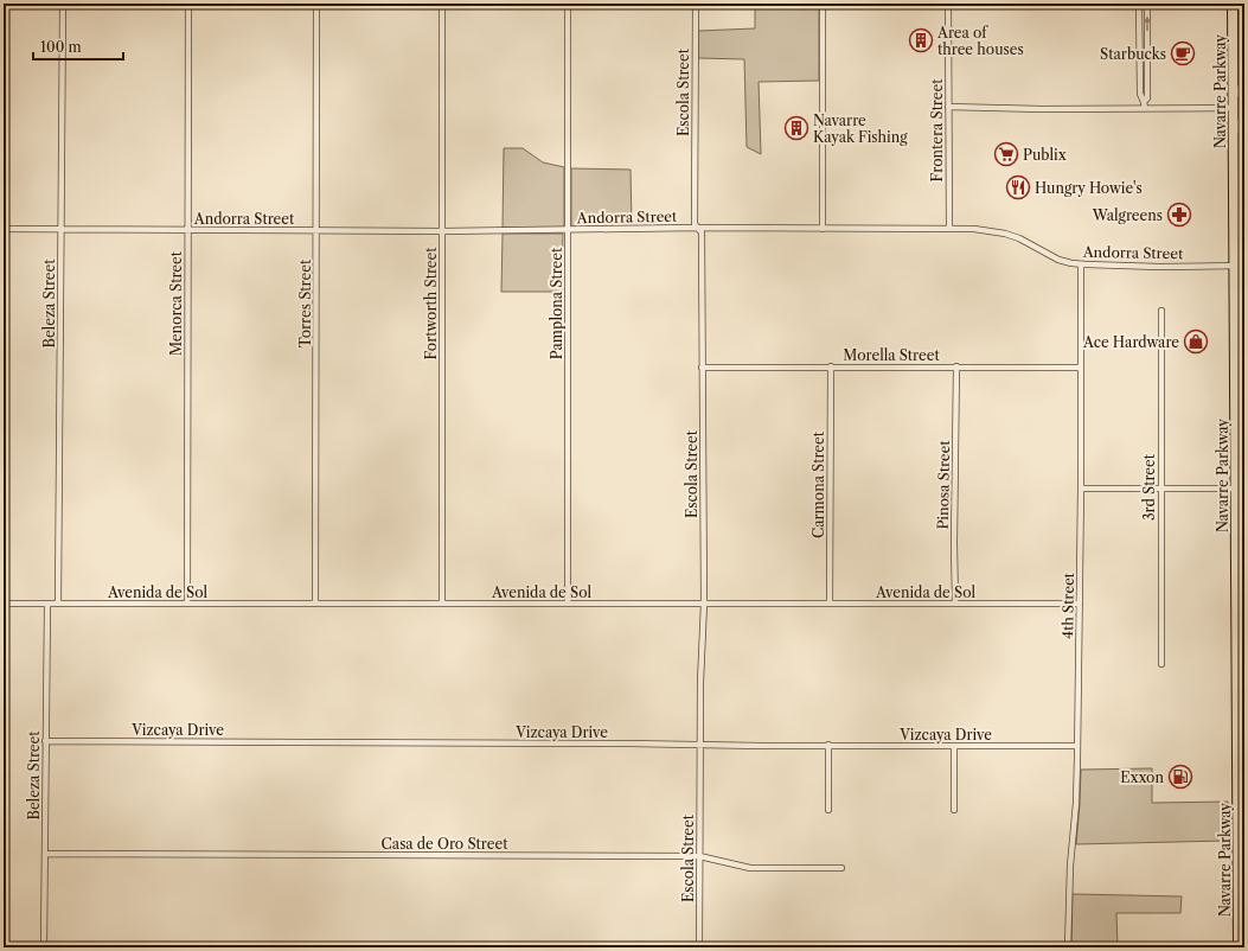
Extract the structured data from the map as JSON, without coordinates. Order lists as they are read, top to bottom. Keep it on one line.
{"streets":{"highway":["Navarre Parkway"],"street":["Escola Street","Frontera Street","Andorra Street","Beleza Street","Menorca Street","Torres Street","Fortworth Street","Pamplona Street","Morella Street","Carmona Street","Pinosa Street","3rd Street","Avenida de Sol","4th Street","Vizcaya Drive","Casa de Oro Street"]},"crossings":[["Navarre Parkway","Andorra Street"],["Escola Street","Andorra Street"],["Escola Street","Morella Street"],["Escola Street","Avenida de Sol"],["Escola Street","Vizcaya Drive"],["Escola Street","Casa de Oro Street"],["Frontera Street","Andorra Street"],["Andorra Street","Beleza Street"],["Andorra Street","Menorca Street"],["Andorra Street","Torres Street"],["Andorra Street","Fortworth Street"],["Andorra Street","Pamplona Street"],["Andorra Street","4th Street"],["Beleza Street","Avenida de Sol"],["Beleza Street","Vizcaya Drive"],["Beleza Street","Casa de Oro Street"],["Menorca Street","Avenida de Sol"],["Torres Street","Avenida de Sol"],["Fortworth Street","Avenida de Sol"],["Pamplona Street","Avenida de Sol"],["Morella Street","Carmona Street"],["Morella Street","Pinosa Street"],["Morella Street","4th Street"],["Carmona Street","Avenida de Sol"],["Pinosa Street","Avenida de Sol"],["Avenida de Sol","4th Street"],["4th Street","Vizcaya Drive"]],"places":{"building":["Area of three houses","Navarre Kayak Fishing"],"cafe":["Starbucks"],"supermarket":["Publix"],"restaurant":["Hungry Howie's"],"pharmacy":["Walgreens"],"shop":["Ace Hardware"],"fuel station":["Exxon"]},"scale_bar":"100 m"}
